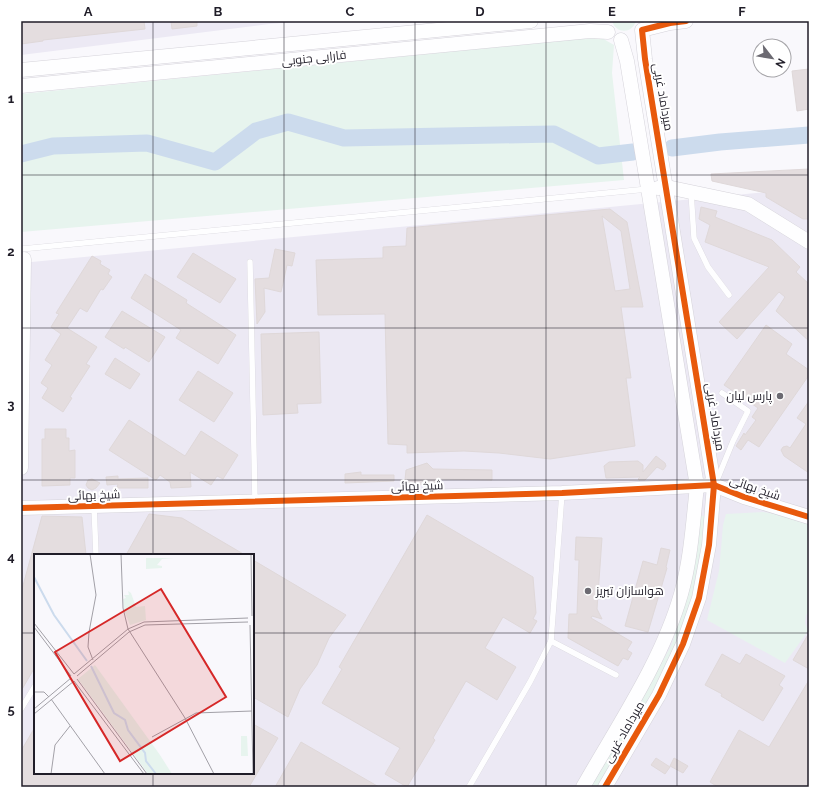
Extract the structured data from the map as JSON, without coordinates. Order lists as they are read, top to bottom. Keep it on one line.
{"streets":{"street":["فارابی جنوبی","میرداماد غربی","شیخ بهائی"]},"crossings":[["میرداماد غربی","شیخ بهائی"]],"places":["پارس لیان","هواسازان تبریز"],"north":"bottom right","grid":{"columns":["A","B","C","D","E","F"],"rows":["1","2","3","4","5"]}}
